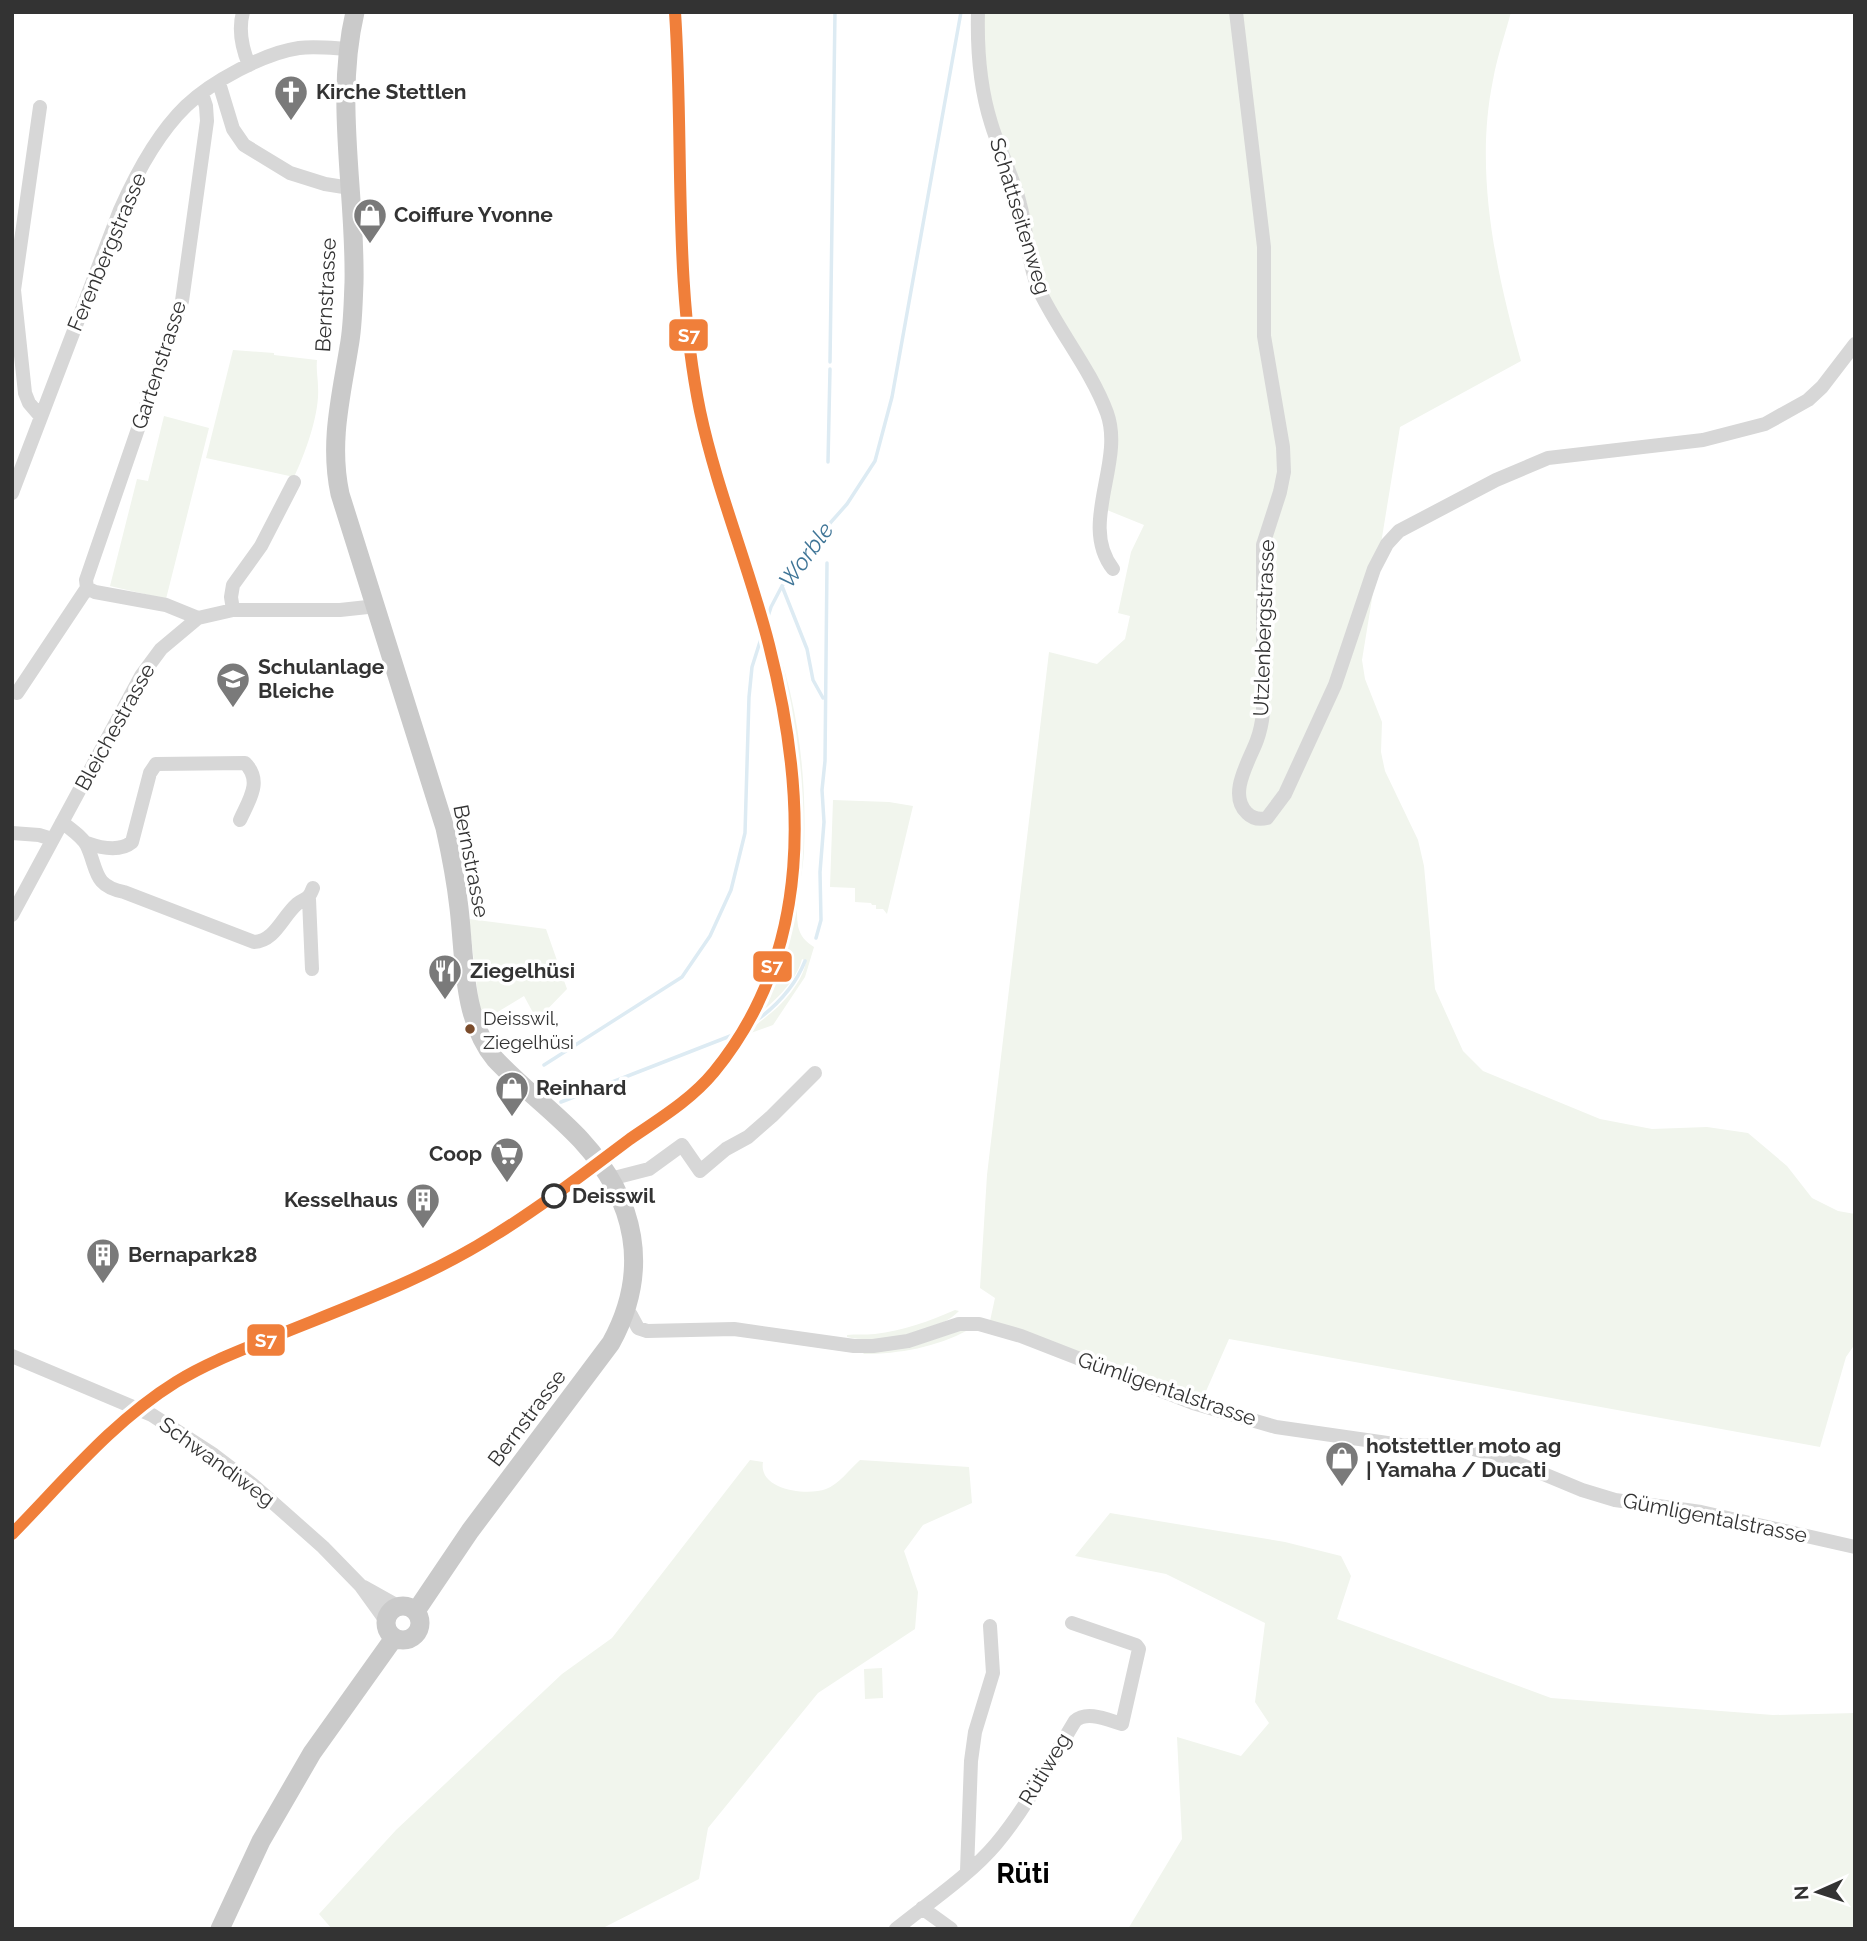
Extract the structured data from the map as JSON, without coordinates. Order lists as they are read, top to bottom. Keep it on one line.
{"streets":{"main road":["Bernstrasse"],"street":["Schattseitenweg","Ferenbergstrasse","Gartenstrasse","Utzlenbergstrasse","Bleichestrasse","Gümligentalstrasse","Schwandiweg","Rütiweg"]},"crossings":[["Ferenbergstrasse","Bernstrasse"],["Ferenbergstrasse","Gartenstrasse"],["Bernstrasse","Bleichestrasse"],["Bernstrasse","Gümligentalstrasse"],["Bernstrasse","Schwandiweg"]],"districts":["Rüti"],"water":["Worble"],"places":{"church":["Kirche Stettlen"],"shop":["Coiffure Yvonne","Reinhard","hotstettler moto ag | Yamaha / Ducati"],"school or university":["Schulanlage Bleiche"],"restaurant":["Ziegelhüsi"],"other":["Deisswil, Ziegelhüsi","Deisswil"],"supermarket":["Coop"],"building":["Kesselhaus","Bernapark28"]},"lines":["transit line S7"],"north":"left"}
